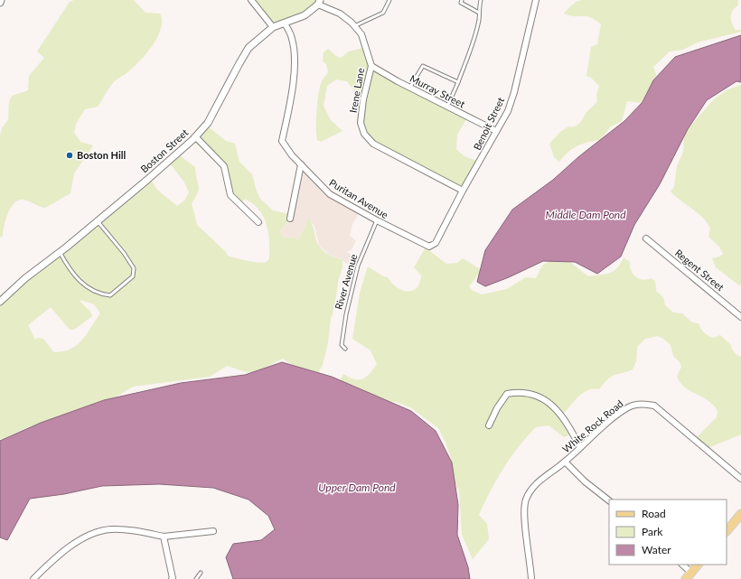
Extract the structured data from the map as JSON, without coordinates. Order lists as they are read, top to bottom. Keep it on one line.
{"streets":{"street":["Irene Lane","Murray Street","Benoit Street","Boston Street","Puritan Avenue","Regent Street","White Rock Road"],"lane":["River Avenue"]},"crossings":[["Irene Lane","Murray Street"],["Irene Lane","Benoit Street"],["Irene Lane","Boston Street"],["Murray Street","Benoit Street"],["Benoit Street","Puritan Avenue"],["Boston Street","Puritan Avenue"],["Puritan Avenue","River Avenue"]],"water":["Middle Dam Pond","Upper Dam Pond"],"places":["Boston Hill"],"legend":["Road","Park","Water"]}
